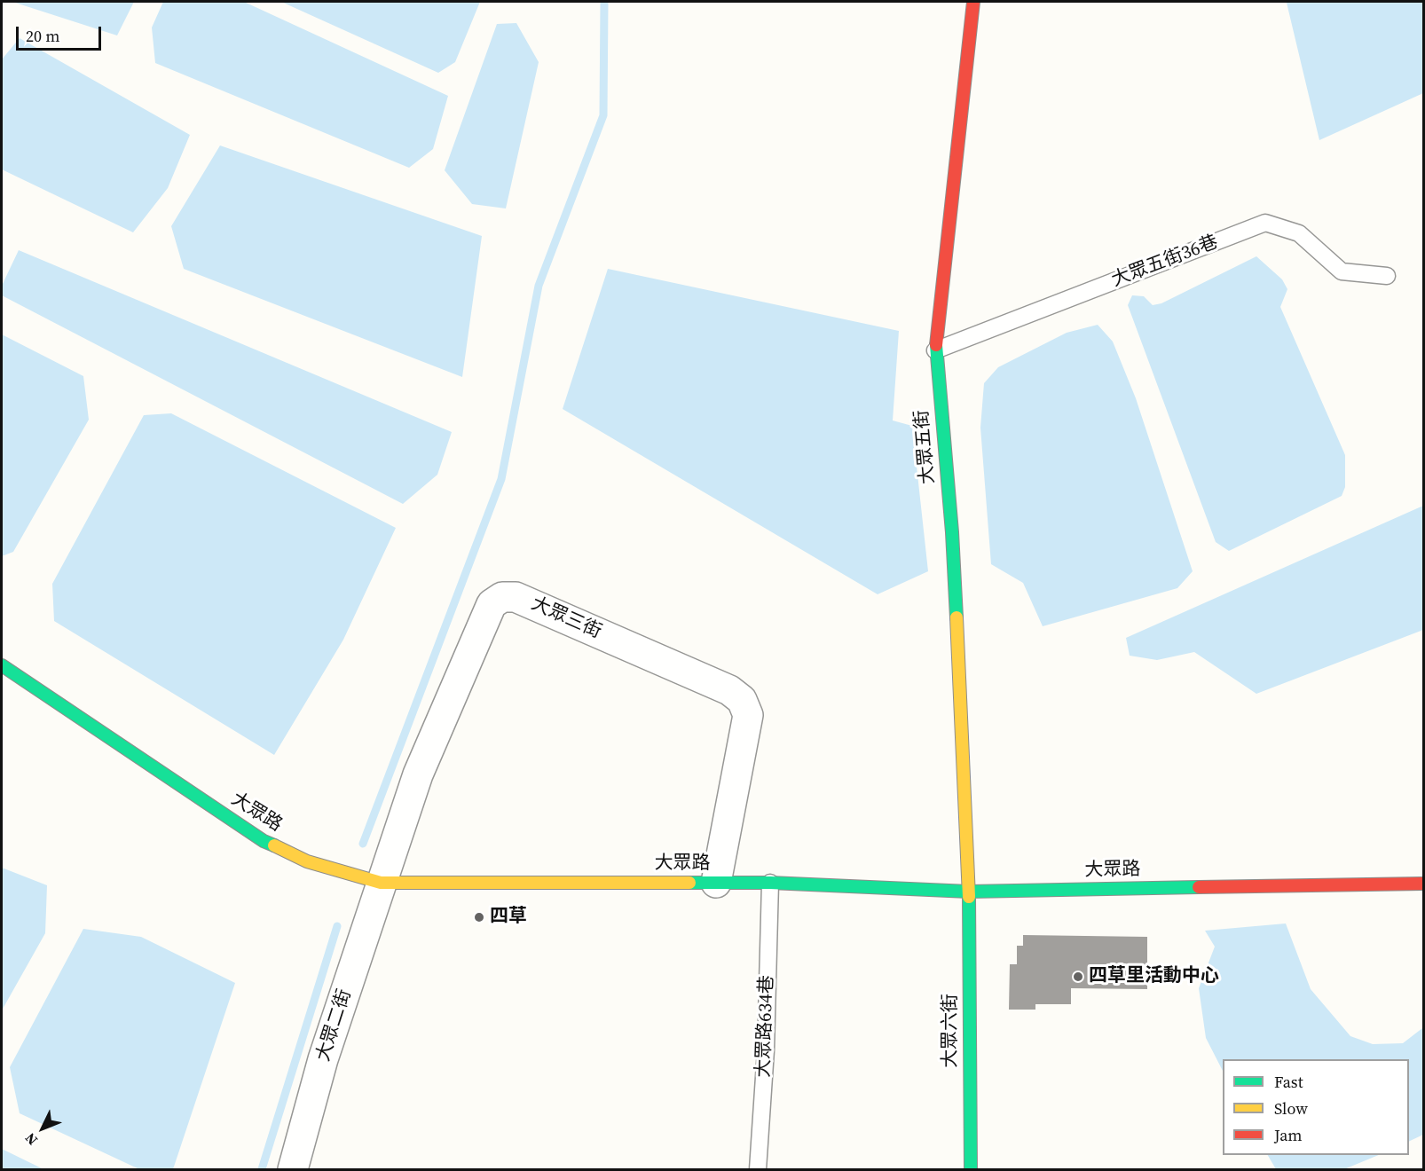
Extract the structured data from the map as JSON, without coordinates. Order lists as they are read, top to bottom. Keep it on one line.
{"streets":{"street":["大眾五街","大眾三街","大眾路","大眾二街","大眾六街"],"lane":["大眾五街36巷","大眾路634巷"]},"crossings":[["大眾五街36巷","大眾五街"],["大眾五街","大眾路"],["大眾五街","大眾六街"],["大眾三街","大眾路"],["大眾三街","大眾二街"],["大眾路","大眾二街"],["大眾路","大眾路634巷"],["大眾路","大眾六街"]],"places":["四草","四草里活動中心"],"legend":["Fast","Slow","Jam"],"scale_bar":"20 m","north":"bottom left"}
